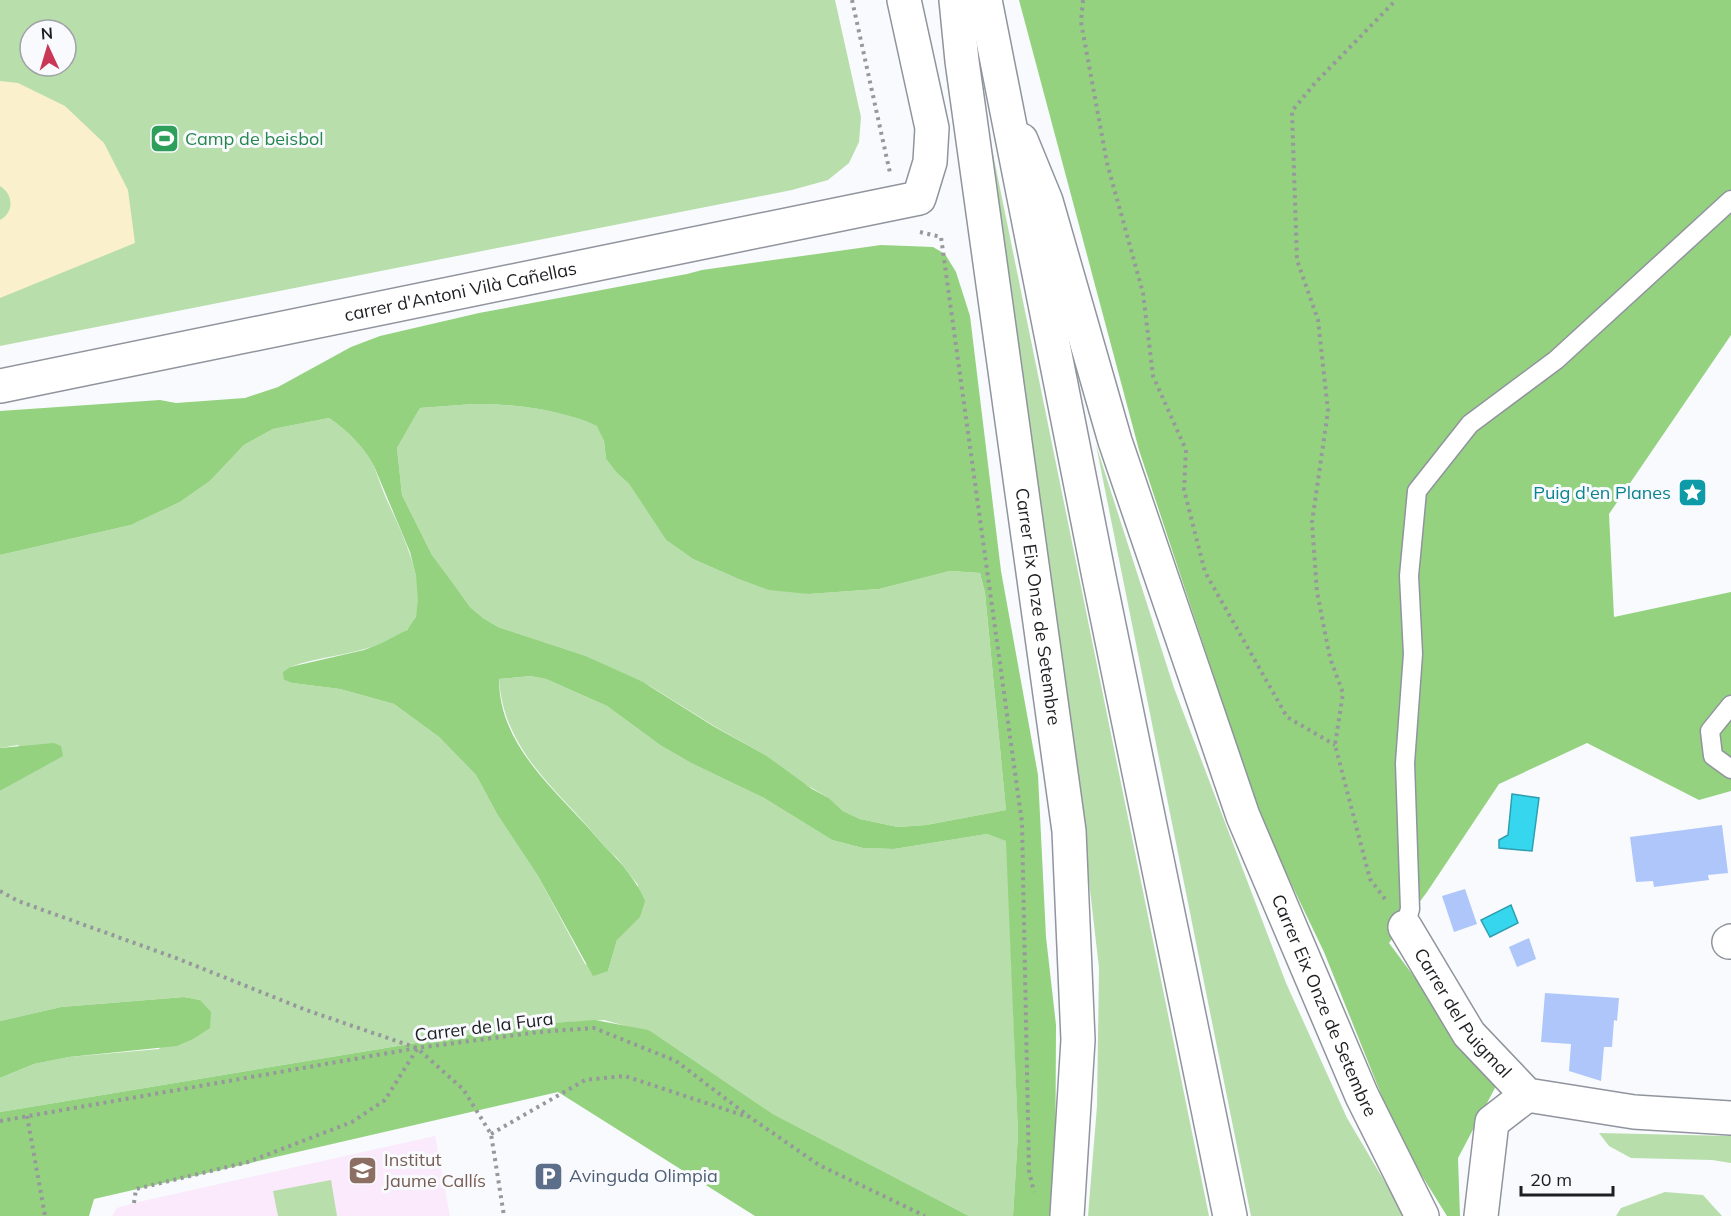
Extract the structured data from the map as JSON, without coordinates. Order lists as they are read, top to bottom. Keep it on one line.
{"streets":{"street":["carrer d'Antoni Vilà Cañellas","Carrer Eix Onze de Setembre","Carrer del Puigmal"],"path":["Carrer de la Fura"]},"places":{"sports":["Camp de beisbol"],"place":["Puig d'en Planes"],"school or university":["Institut Jaume Callís"],"parking":["Avinguda Olimpia"]},"scale_bar":"20 m","north":"top"}
